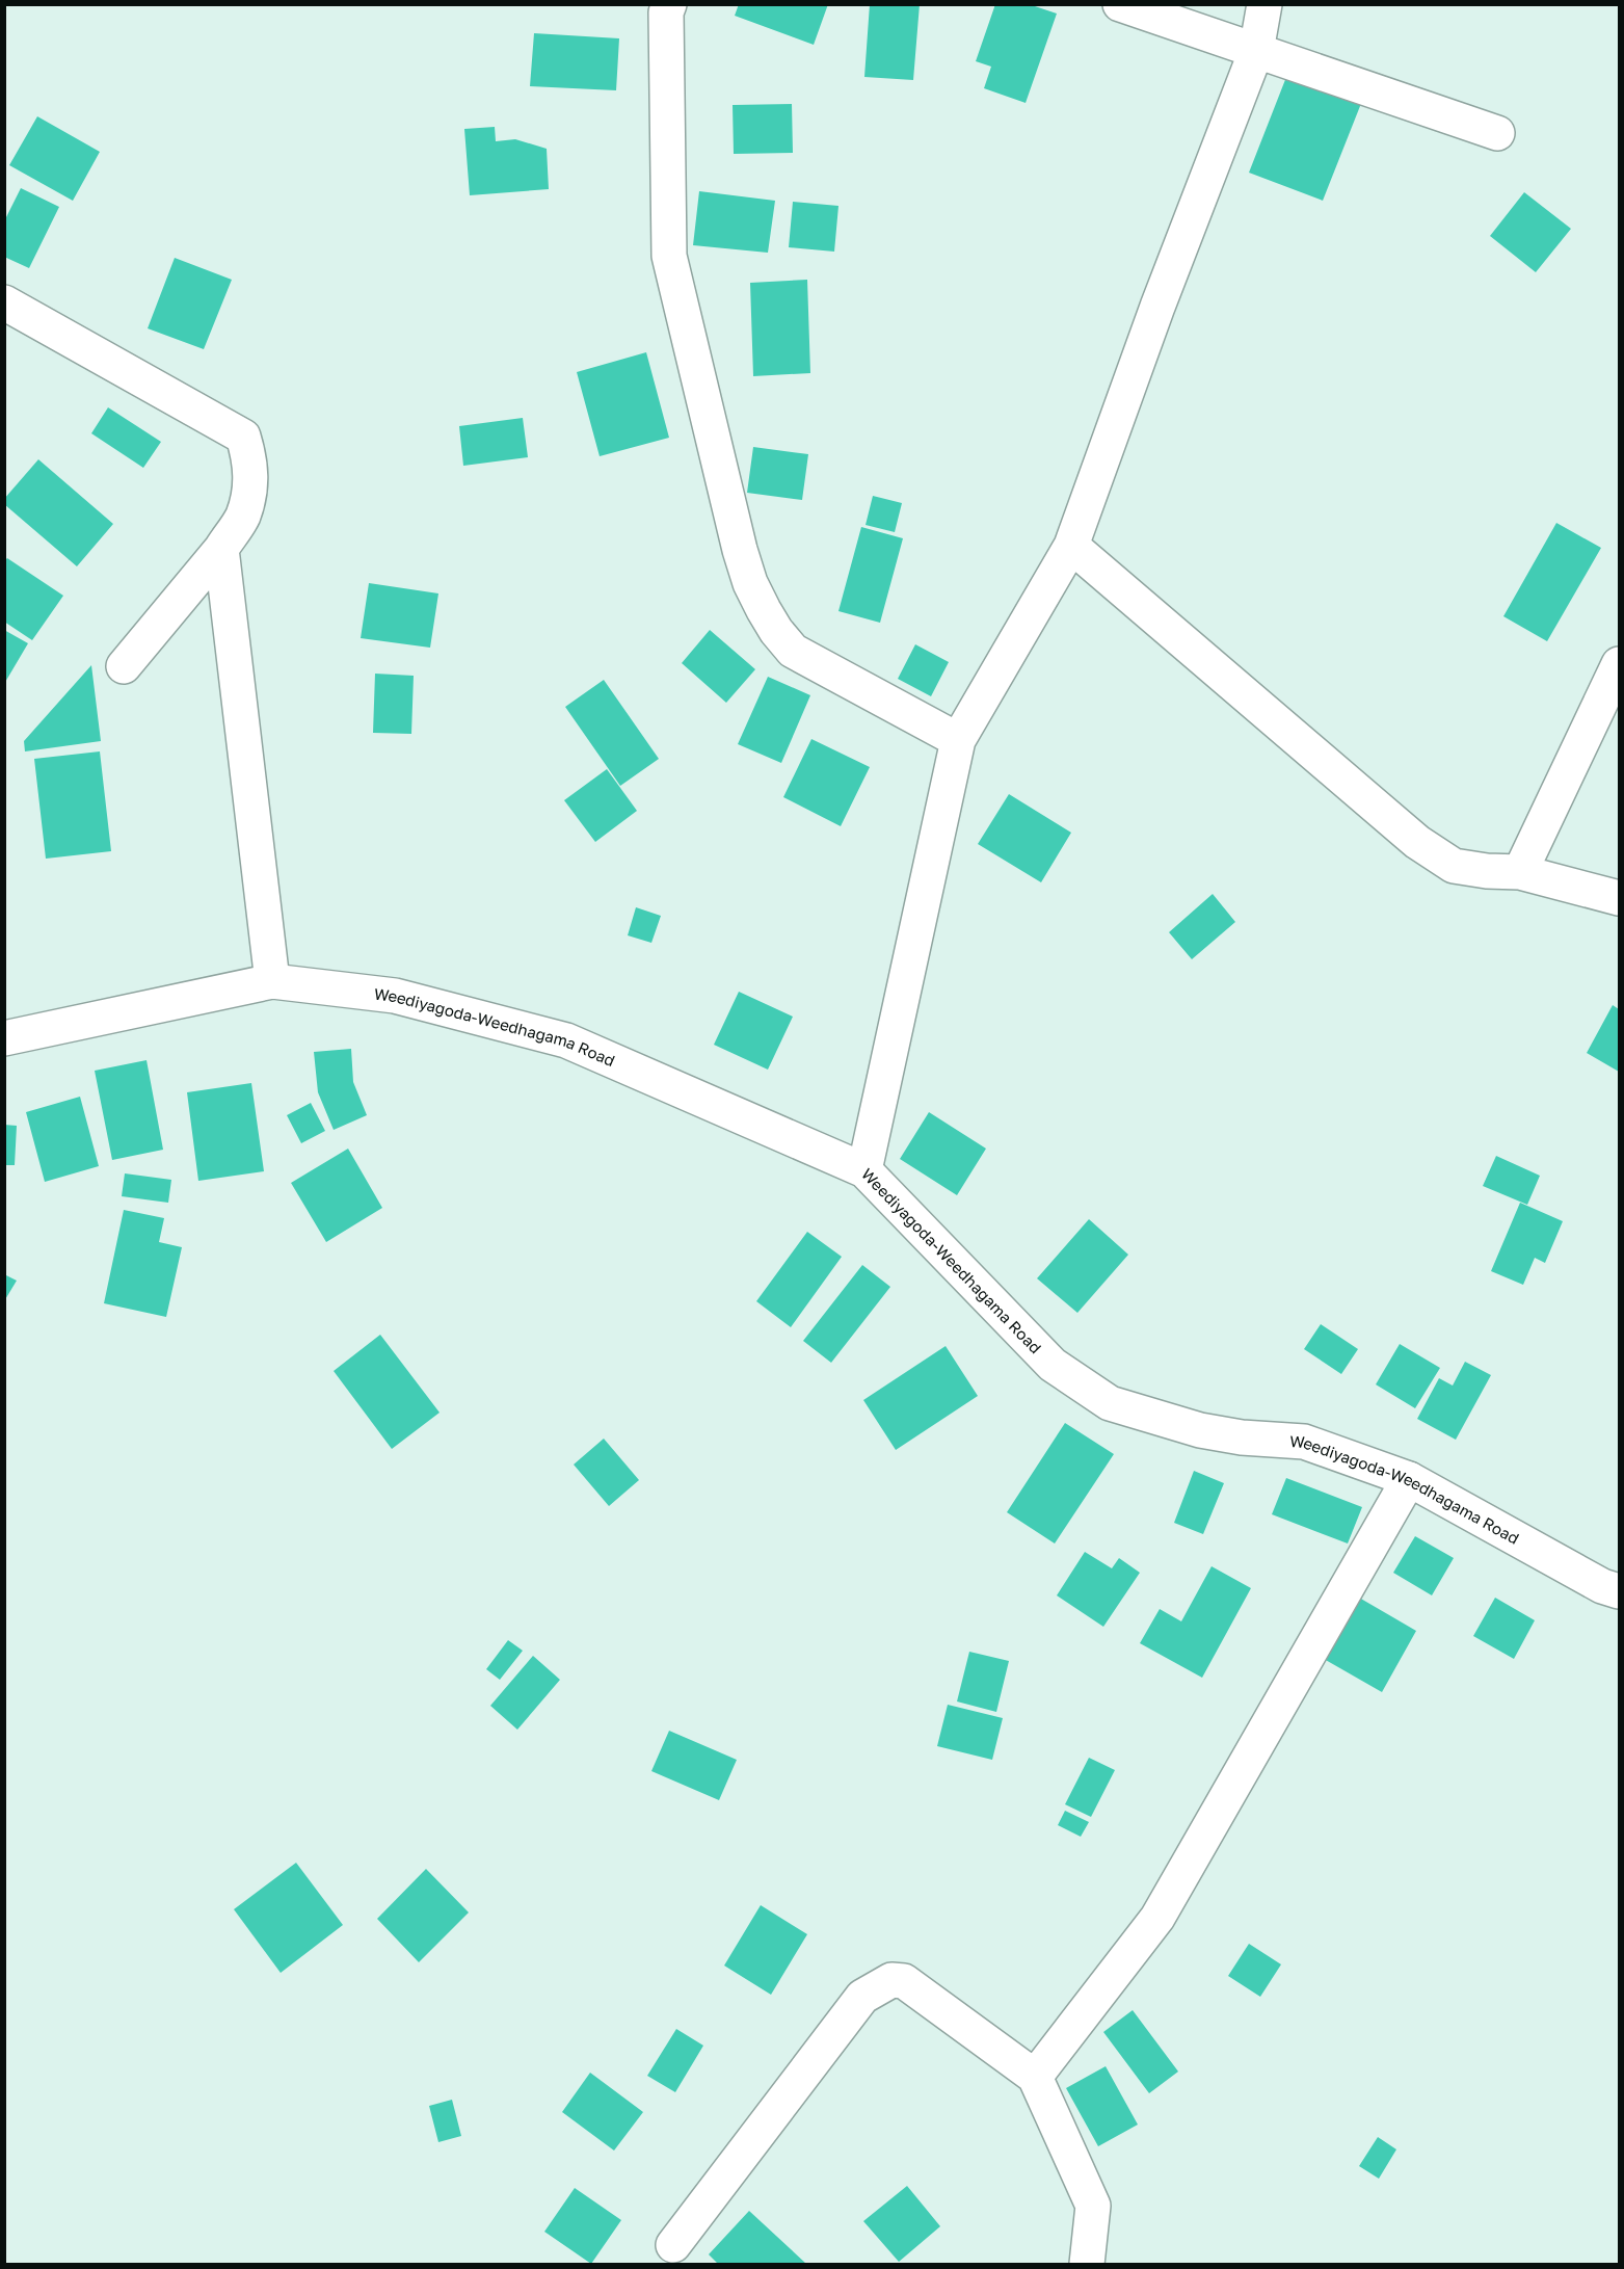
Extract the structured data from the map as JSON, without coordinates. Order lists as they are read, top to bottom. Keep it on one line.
{"streets":{"street":["Weediyagoda-Weedhagama Road"]}}
